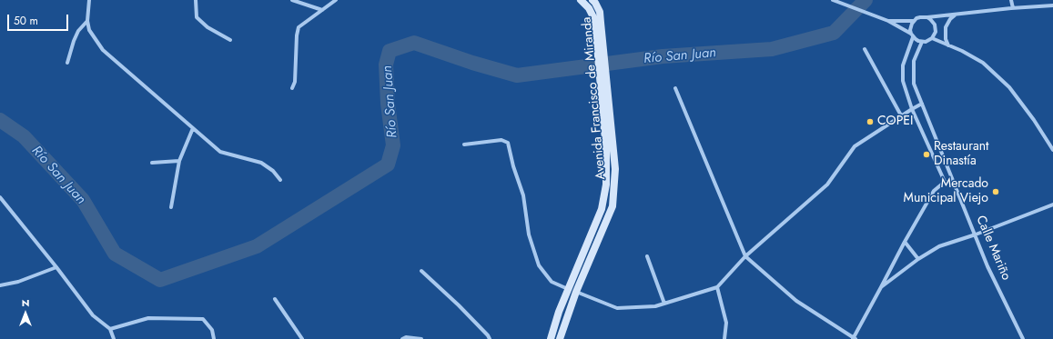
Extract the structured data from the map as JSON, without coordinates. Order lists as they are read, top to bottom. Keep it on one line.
{"streets":{"main road":["Avenida Francisco de Miranda"],"street":["Calle Mariño"]},"water":["Río San Juan"],"places":["COPEI","Restaurant Dinastía","Mercado Municipal Viejo"],"scale_bar":"50 m","north":"top"}
